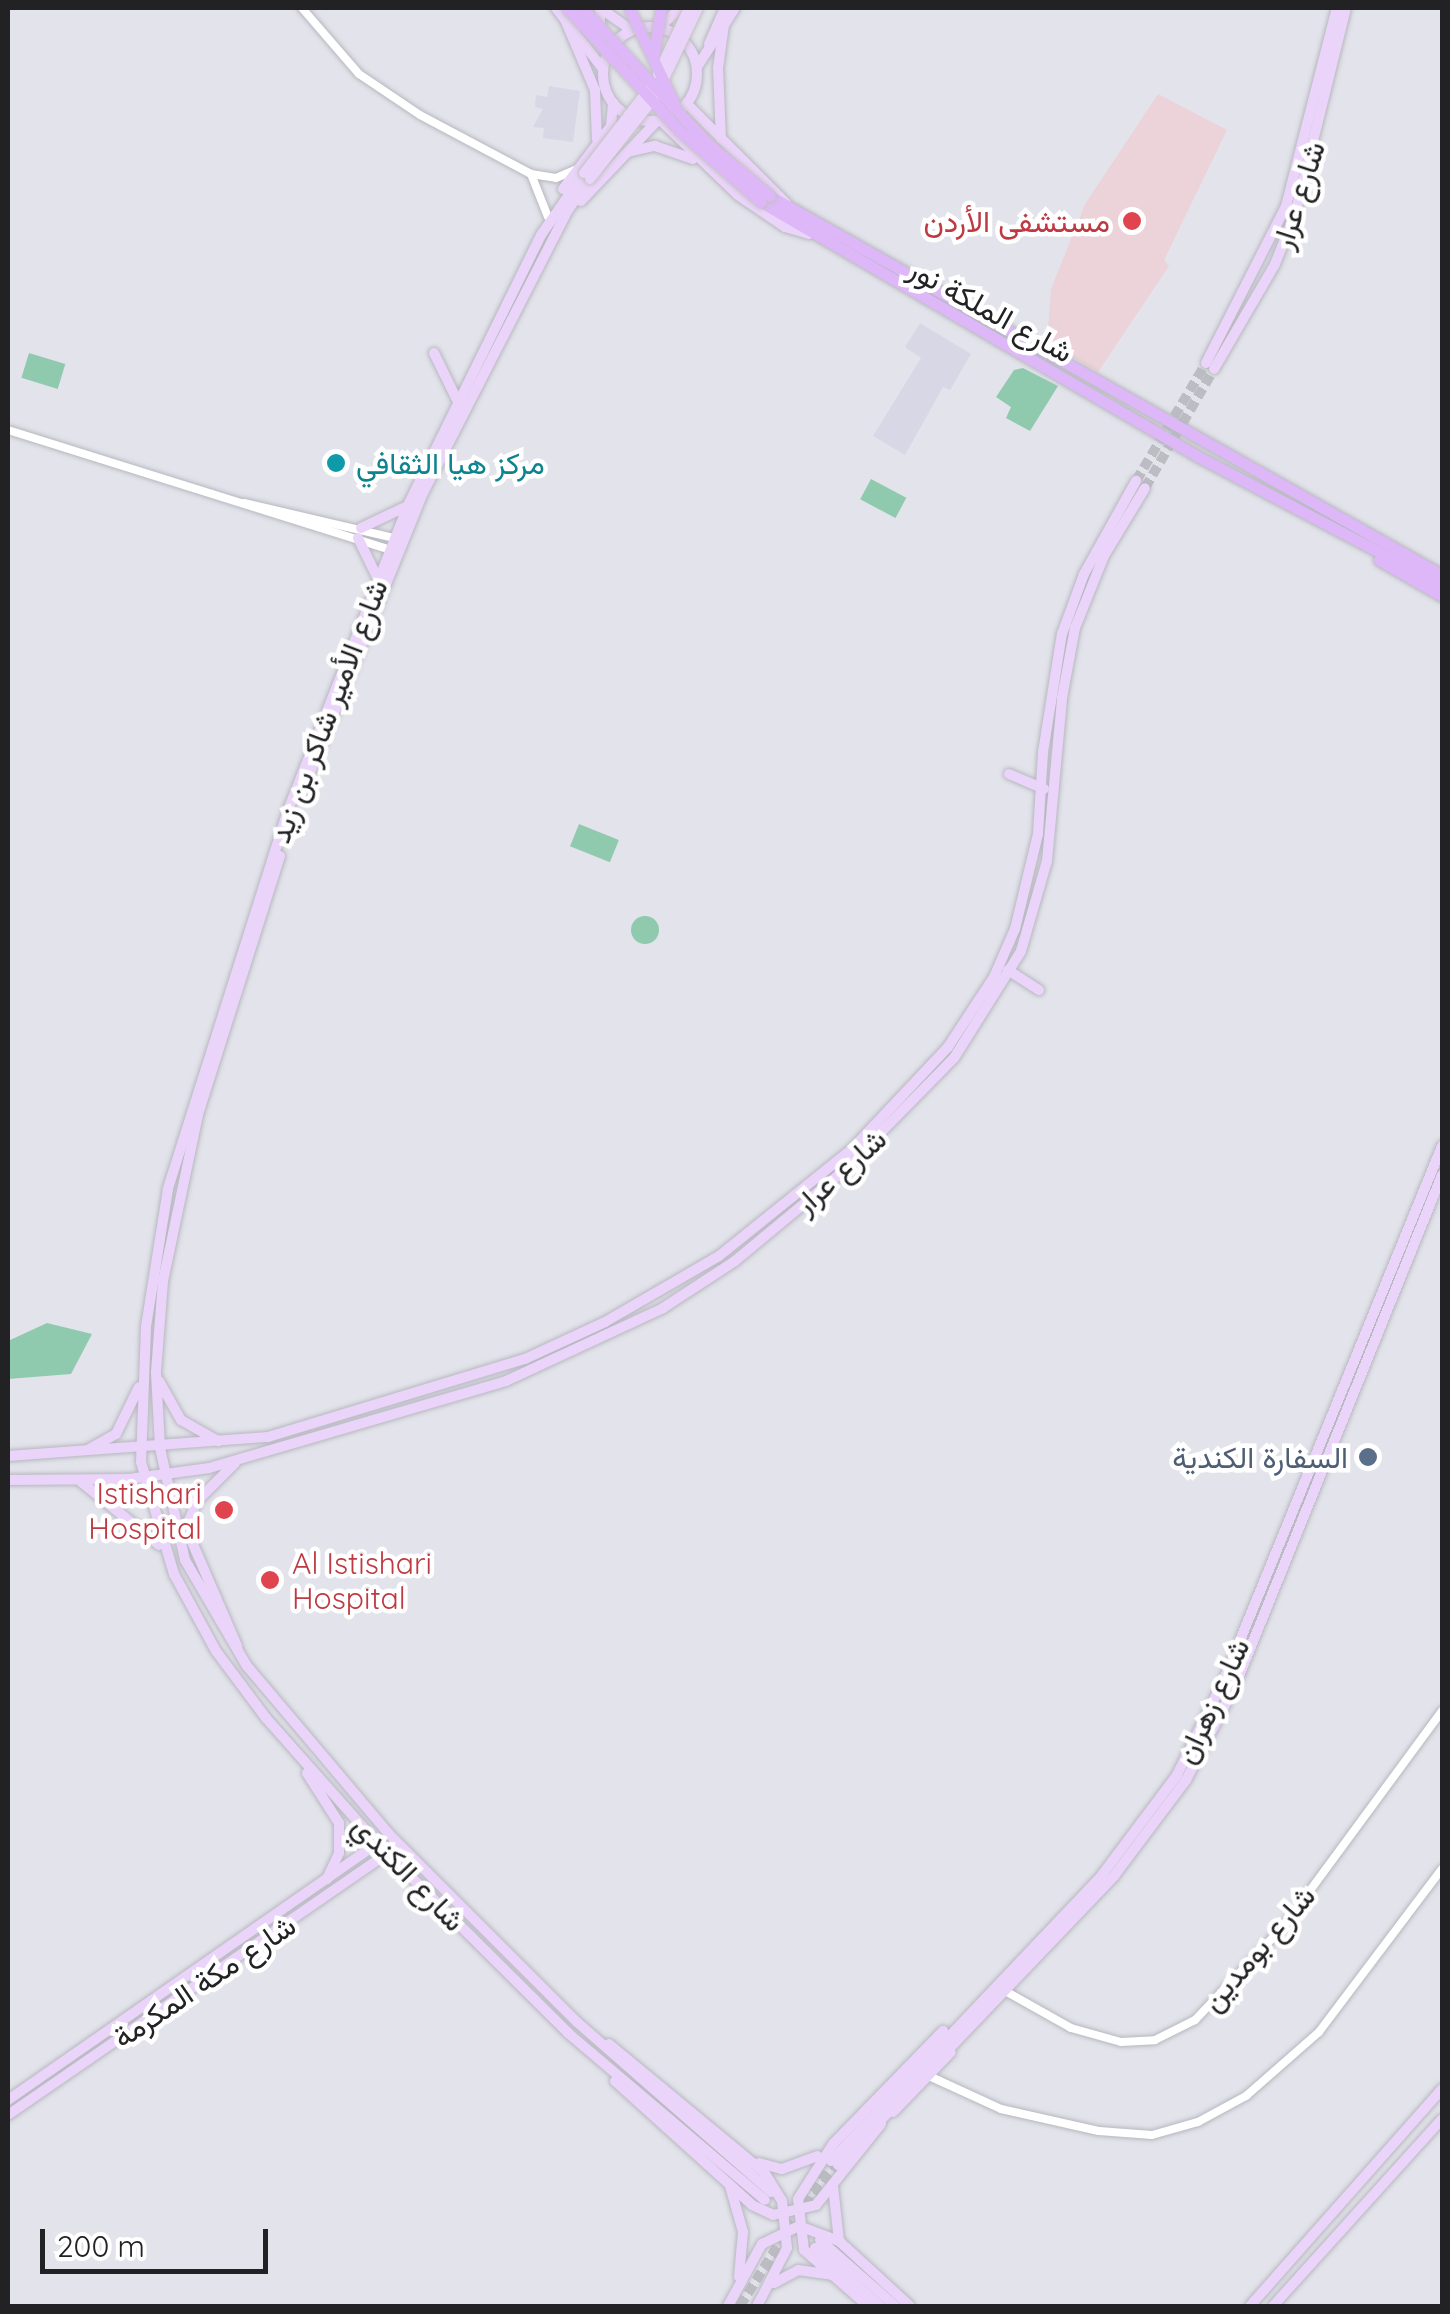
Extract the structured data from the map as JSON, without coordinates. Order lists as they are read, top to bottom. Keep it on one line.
{"streets":{"highway":["شارع الملكة نور"],"main road":["شارع عرار","شارع الأمير شاكر بن زيد","شارع زهران","شارع الكندي","شارع مكة المكرمة"],"street":["شارع بومدين"]},"crossings":[["شارع عرار","شارع الأمير شاكر بن زيد"],["شارع عرار","شارع الكندي"],["شارع الأمير شاكر بن زيد","شارع الكندي"],["شارع زهران","شارع بومدين"],["شارع الكندي","شارع مكة المكرمة"]],"places":["مستشفى الأردن","مركز هيا الثقافي","السفارة الكندية","Istishari Hospital","Al Istishari Hospital"],"scale_bar":"200 m"}
